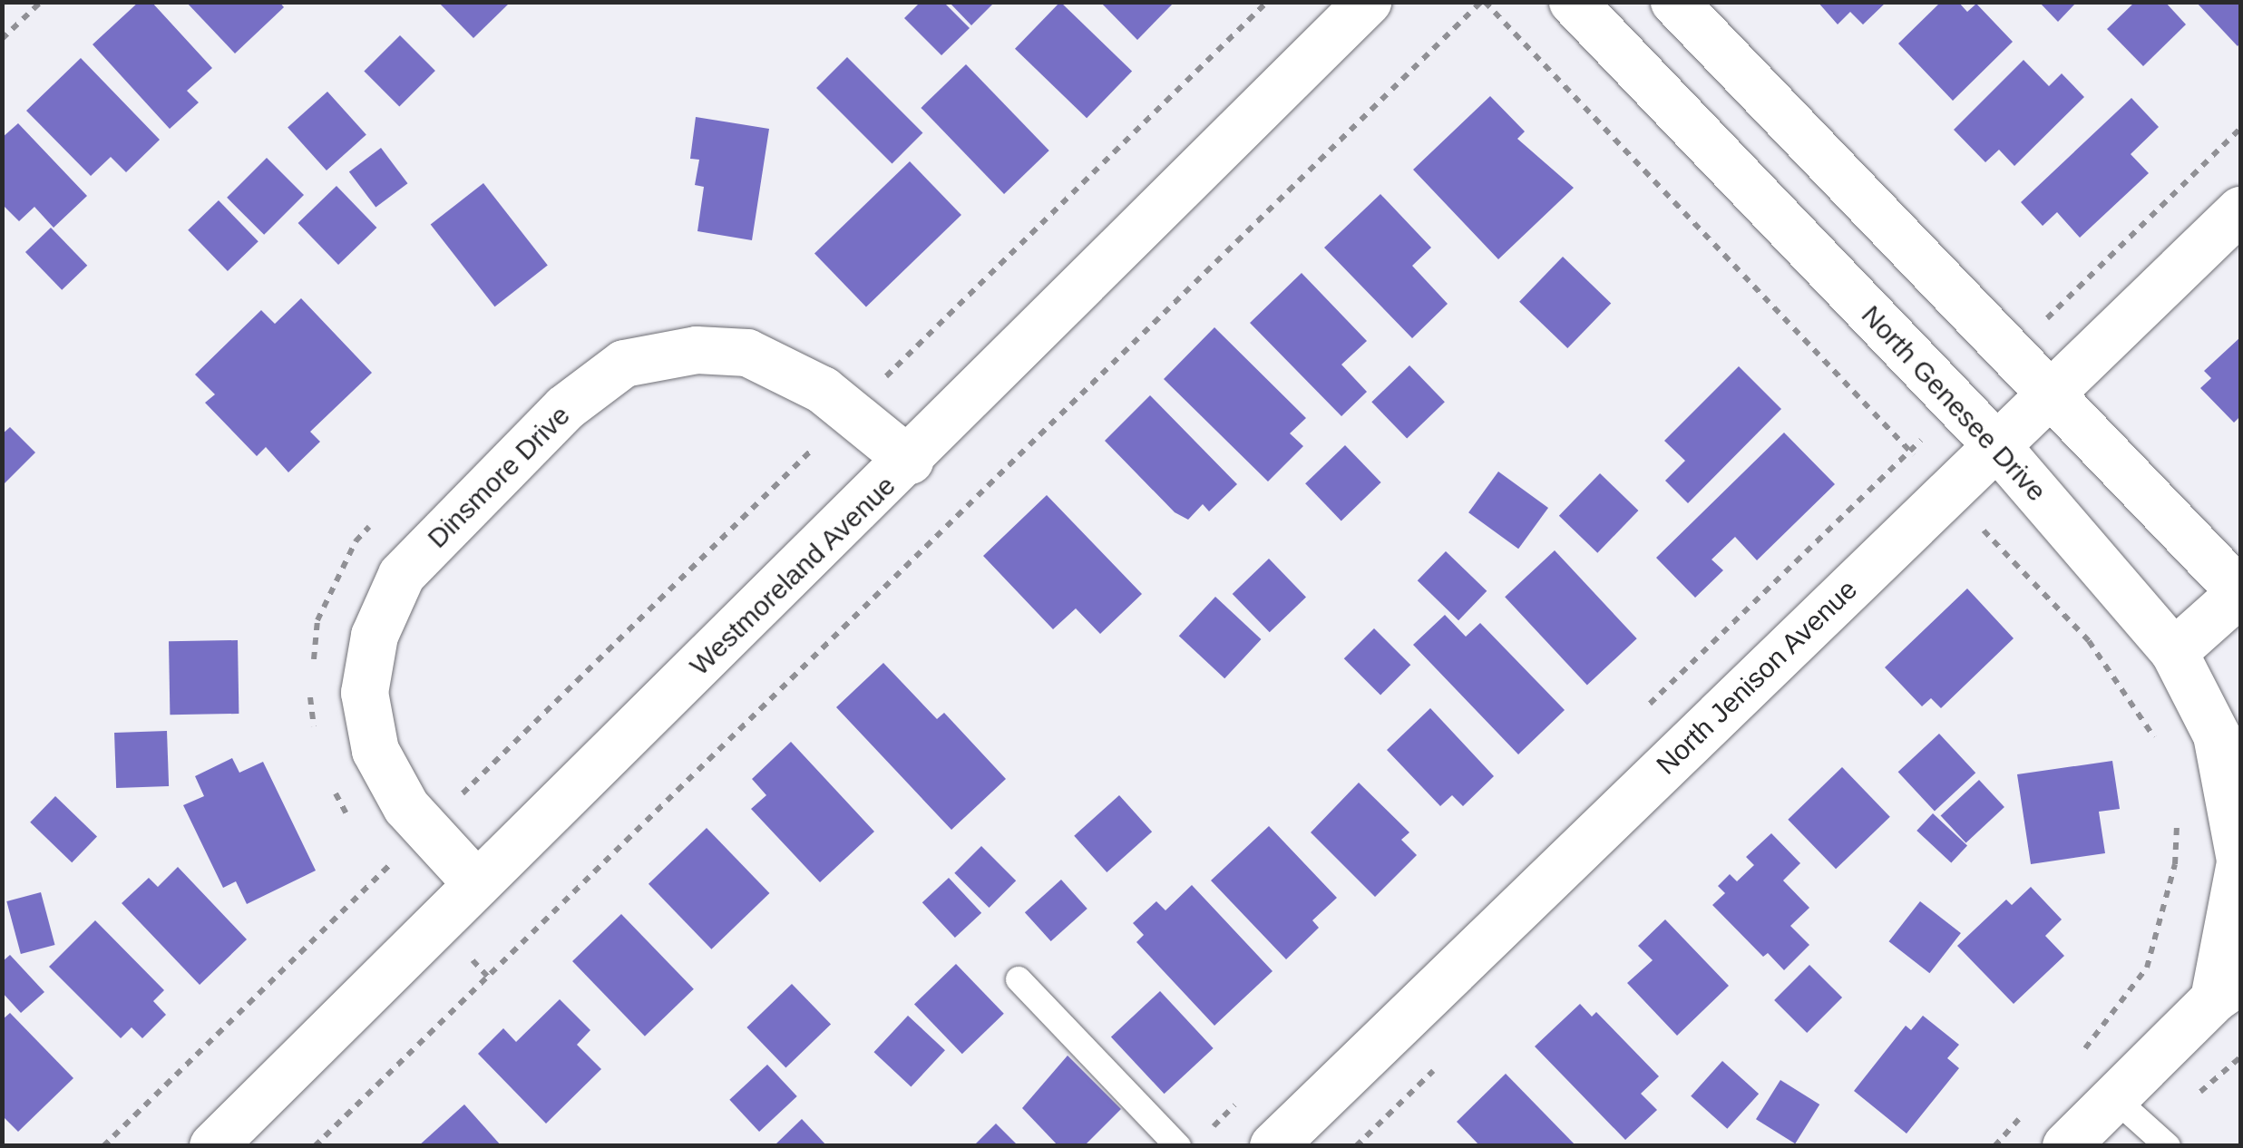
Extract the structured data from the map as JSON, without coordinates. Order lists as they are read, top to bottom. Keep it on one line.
{"streets":{"street":["North Genesee Drive","Dinsmore Drive","Westmoreland Avenue","North Jenison Avenue"]},"crossings":[["North Genesee Drive","North Jenison Avenue"],["Dinsmore Drive","Westmoreland Avenue"]]}
